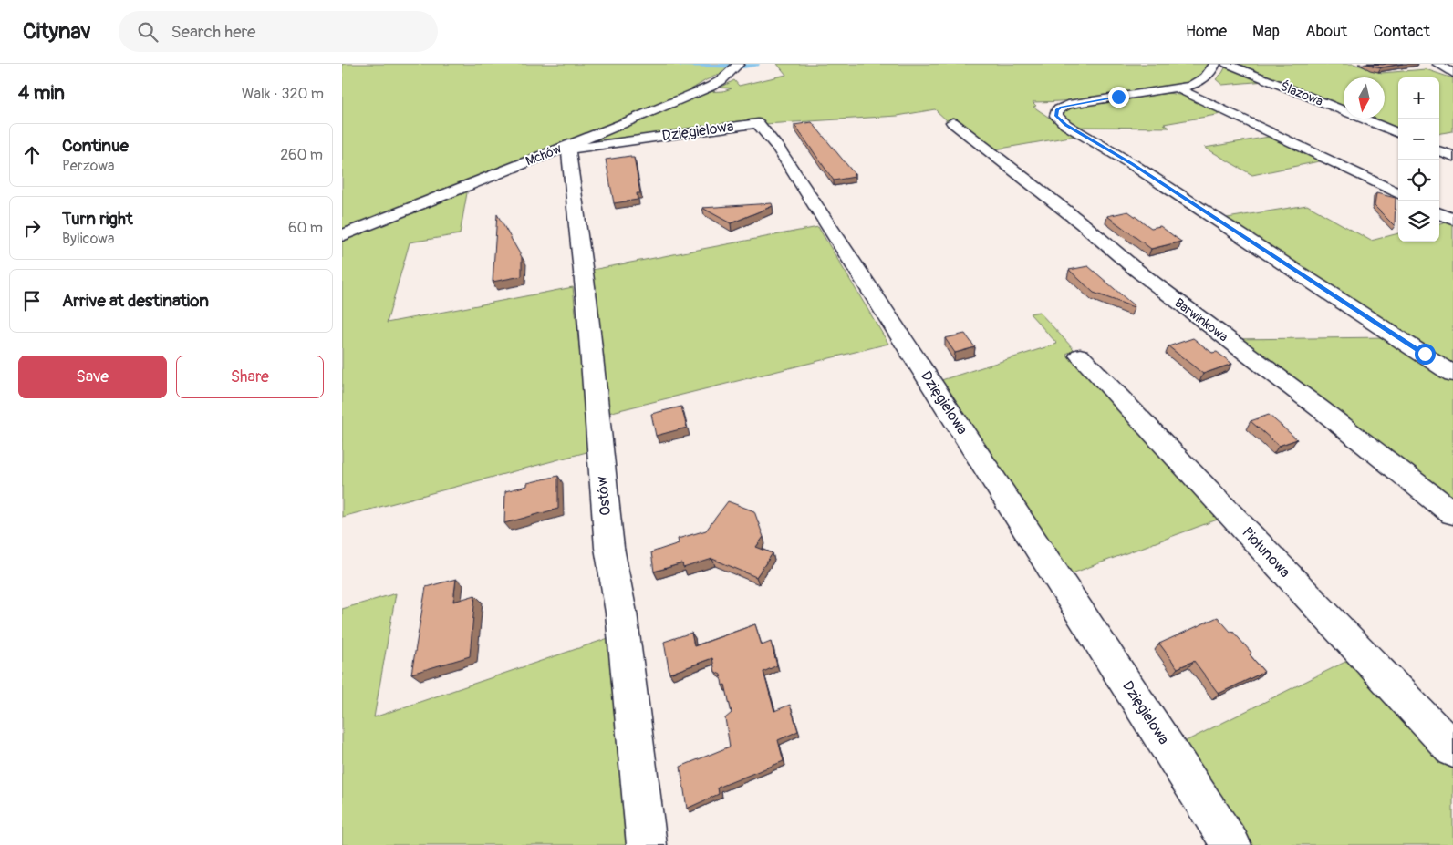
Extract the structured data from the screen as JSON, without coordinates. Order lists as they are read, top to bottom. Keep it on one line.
{"streets":{"street":["Ślazowa","Dzięgielowa","Mchów","Barwinkowa","Ostów","Piołunowa"]},"crossings":[["Dzięgielowa","Mchów"],["Dzięgielowa","Ostów"],["Mchów","Ostów"]],"north":"bottom","page":{"header":"Citynav","search":"Search here","nav":["Home","Map","About","Contact"],"heading":["4 min","Walk · 320 m"],"map_buttons":["+","−"],"list":[["Continue","Perzowa","260 m"],["Turn right","Bylicowa","60 m"],"Arrive at destination"],"buttons":["Save","Share"]}}
